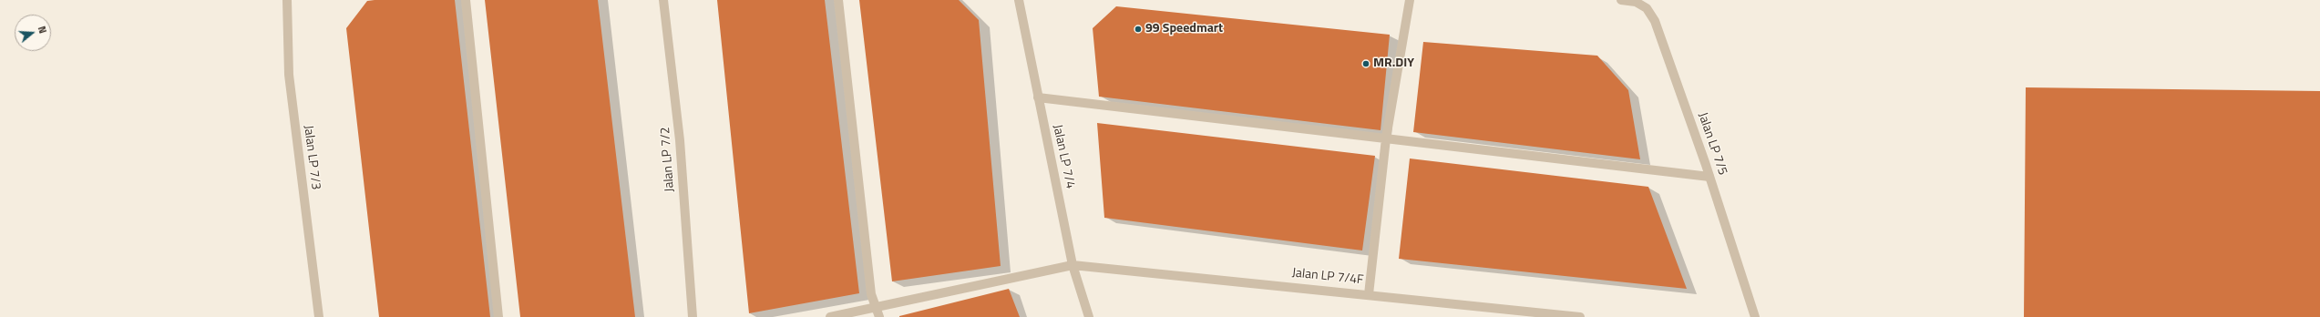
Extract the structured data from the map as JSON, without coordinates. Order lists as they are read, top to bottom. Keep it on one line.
{"streets":{"street":["Jalan LP 7/5","Jalan LP 7/4","Jalan LP 7/3","Jalan LP 7/2","Jalan LP 7/4F"]},"crossings":[["Jalan LP 7/4","Jalan LP 7/4F"]],"places":["99 Speedmart","MR.DIY"],"north":"right"}
